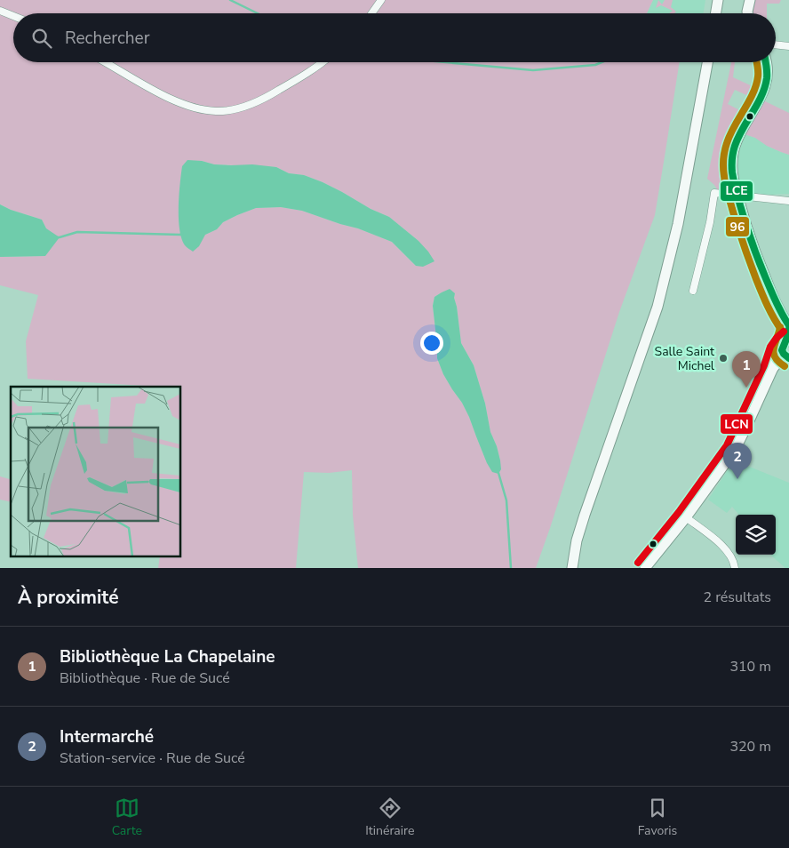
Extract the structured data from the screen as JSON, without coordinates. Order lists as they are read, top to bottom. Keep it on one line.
{"places":["Salle Saint Michel"],"lines":["transit line LCE","transit line 96","transit line LCN"],"page":{"search":"Rechercher","pins":["1","2"],"heading":["À proximité","2 résultats"],"list":[{"mark":"1","name":"Bibliothèque La Chapelaine","note":"Bibliothèque · Rue de Sucé","value":"310 m"},{"mark":"2","name":"Intermarché","note":"Station-service · Rue de Sucé","value":"320 m"}],"nav":["Carte","Itinéraire","Favoris"]}}
